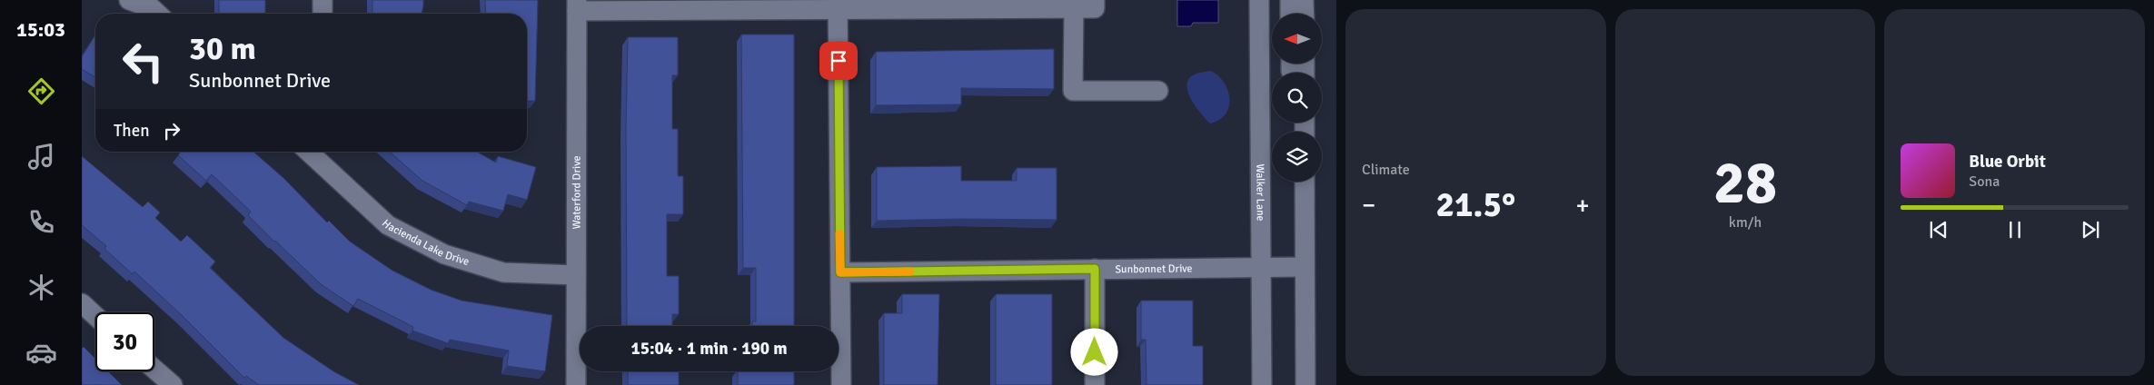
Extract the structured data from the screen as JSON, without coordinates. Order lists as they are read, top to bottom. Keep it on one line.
{"streets":{"street":["Waterford Drive","Walker Lane","Hacienda Lake Drive","Sunbonnet Drive"]},"crossings":[["Waterford Drive","Hacienda Lake Drive"],["Walker Lane","Sunbonnet Drive"]],"north":"left","page":{"tabs":"15:03","tile":["Climate",["28","km/h"]],"turn":["30 m","Sunbonnet Drive"],"then":"Then","song":["Blue Orbit","Sona"],"heat":["−","21.5°","+"],"limit":"30","trip":"15:04 · 1 min · 190 m"}}
